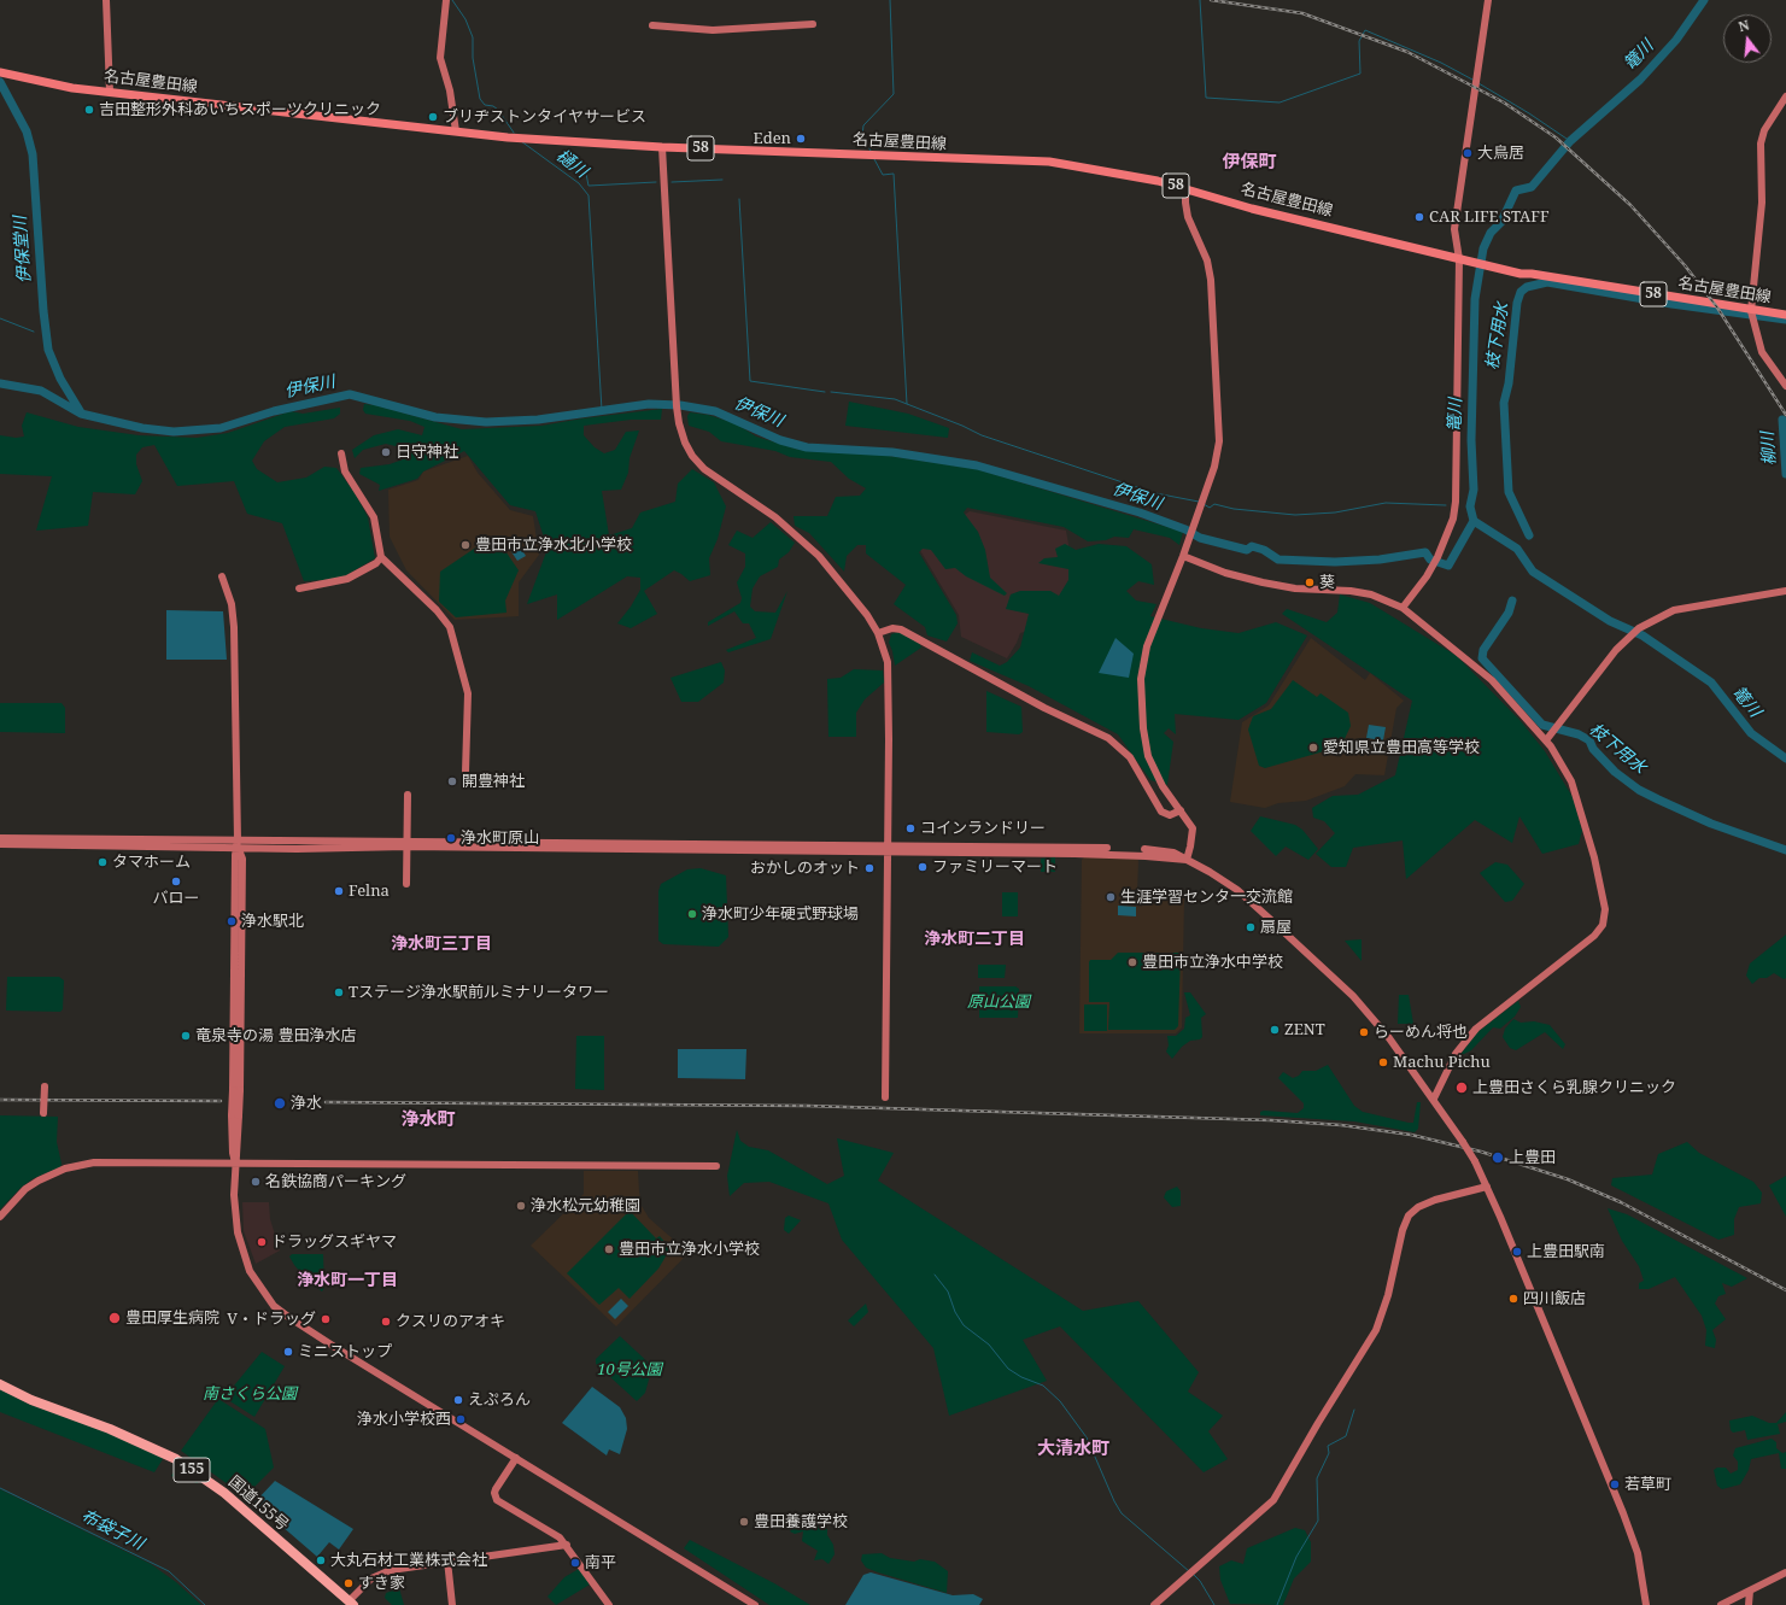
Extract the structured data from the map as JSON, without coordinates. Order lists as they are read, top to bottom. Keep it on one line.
{"streets":{"highway":["155","国道155号"],"main road":["名古屋豊田線","58"]},"districts":["伊保町","浄水町二丁目","浄水町三丁目","浄水町","浄水町一丁目","大清水町"],"water":["篭川","樋川","伊保堂川","枝下用水","伊保川","柳川","布袋子川"],"parks":["原山公園","10号公園","南さくら公園"],"places":["吉田整形外科あいちスポーツクリニック","ブリヂストンタイヤサービス","Eden","大鳥居","CAR LIFE STAFF","日守神社","豊田市立浄水北小学校","葵","愛知県立豊田高等学校","開豊神社","コインランドリー","浄水町原山","タマホーム","ファミリーマート","おかしのオット","バロー","Felna","生涯学習センタ一交流館","浄水町少年硬式野球場","浄水駅北","扇屋","豊田市立浄水中学校","Tステージ浄水駅前ルミナリータワー","ZENT","らーめん将也","竜泉寺の湯 豊田浄水店","Machu Pichu","上豊田さくら乳腺クリニック","浄水","上豊田","名鉄協商パーキング","浄水松元幼稚園","ドラッグスギヤマ","豊田市立浄水小学校","上豊田駅南","四川飯店","豊田厚生病院","V・ドラッグ","クスリのアオキ","ミニストップ","えぷろん","浄水小学校西","若草町","豊田養護学校","大丸石材工業株式会社","南平","すき家"],"north":"top"}
